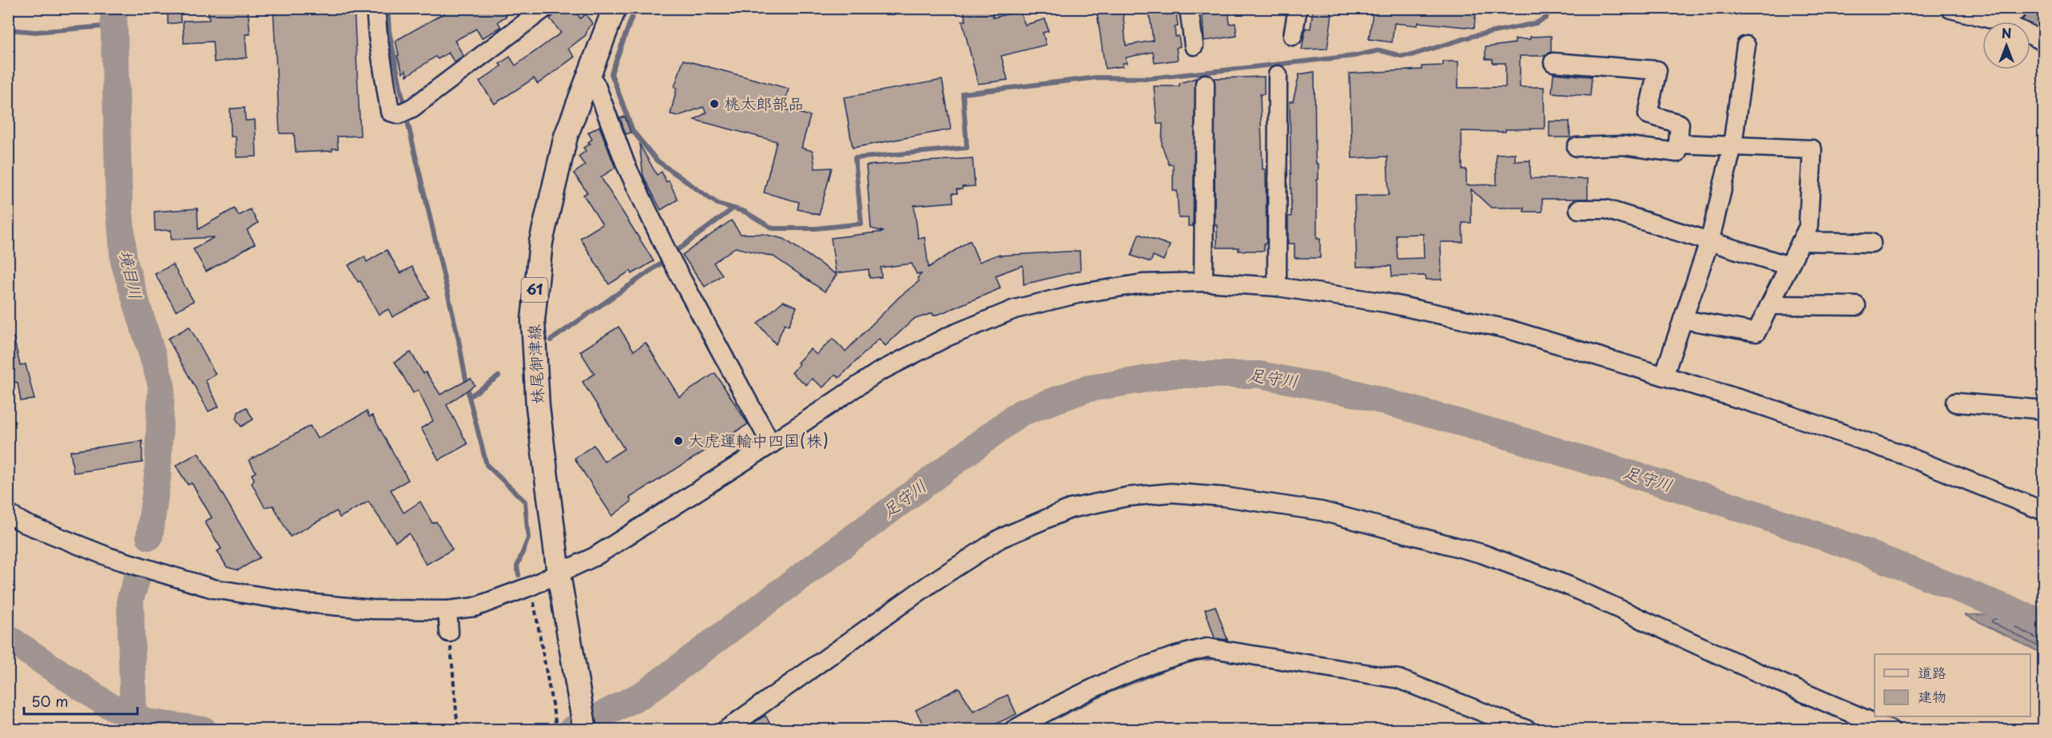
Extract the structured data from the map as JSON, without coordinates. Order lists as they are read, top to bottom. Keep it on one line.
{"streets":{"main road":["61","妹尾御津線"]},"water":["境目川","足守川"],"places":["桃太郎部品","大虎運輸中四国(株)"],"legend":["道路","建物"],"scale_bar":"50 m","north":"top"}
